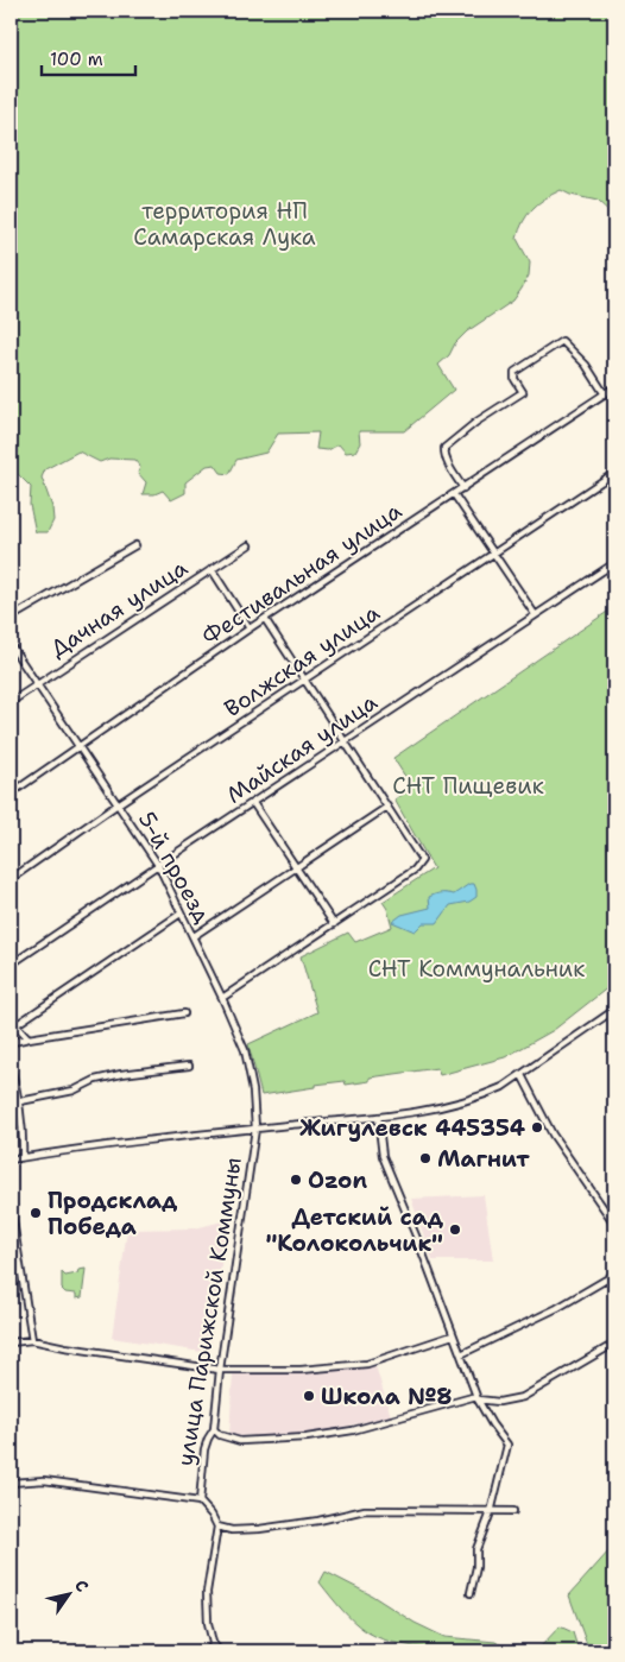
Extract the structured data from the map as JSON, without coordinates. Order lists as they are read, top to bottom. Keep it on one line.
{"streets":{"street":["Фестивальная улица","Дачная улица","Волжская улица","Майская улица","5-й проезд","улица Парижской Коммуны"]},"crossings":[["Фестивальная улица","5-й проезд"],["Дачная улица","5-й проезд"],["Волжская улица","5-й проезд"],["Майская улица","5-й проезд"],["5-й проезд","улица Парижской Коммуны"]],"parks":["территория НП Самарская Лука","СНТ Пищевик","СНТ Коммунальник"],"places":["Жигулевск 445354","Магнит","Ozon","Продсклад Победа","Детский сад \"Колокольчик\"","Школа №8"],"scale_bar":"100 m","north":"top right"}
